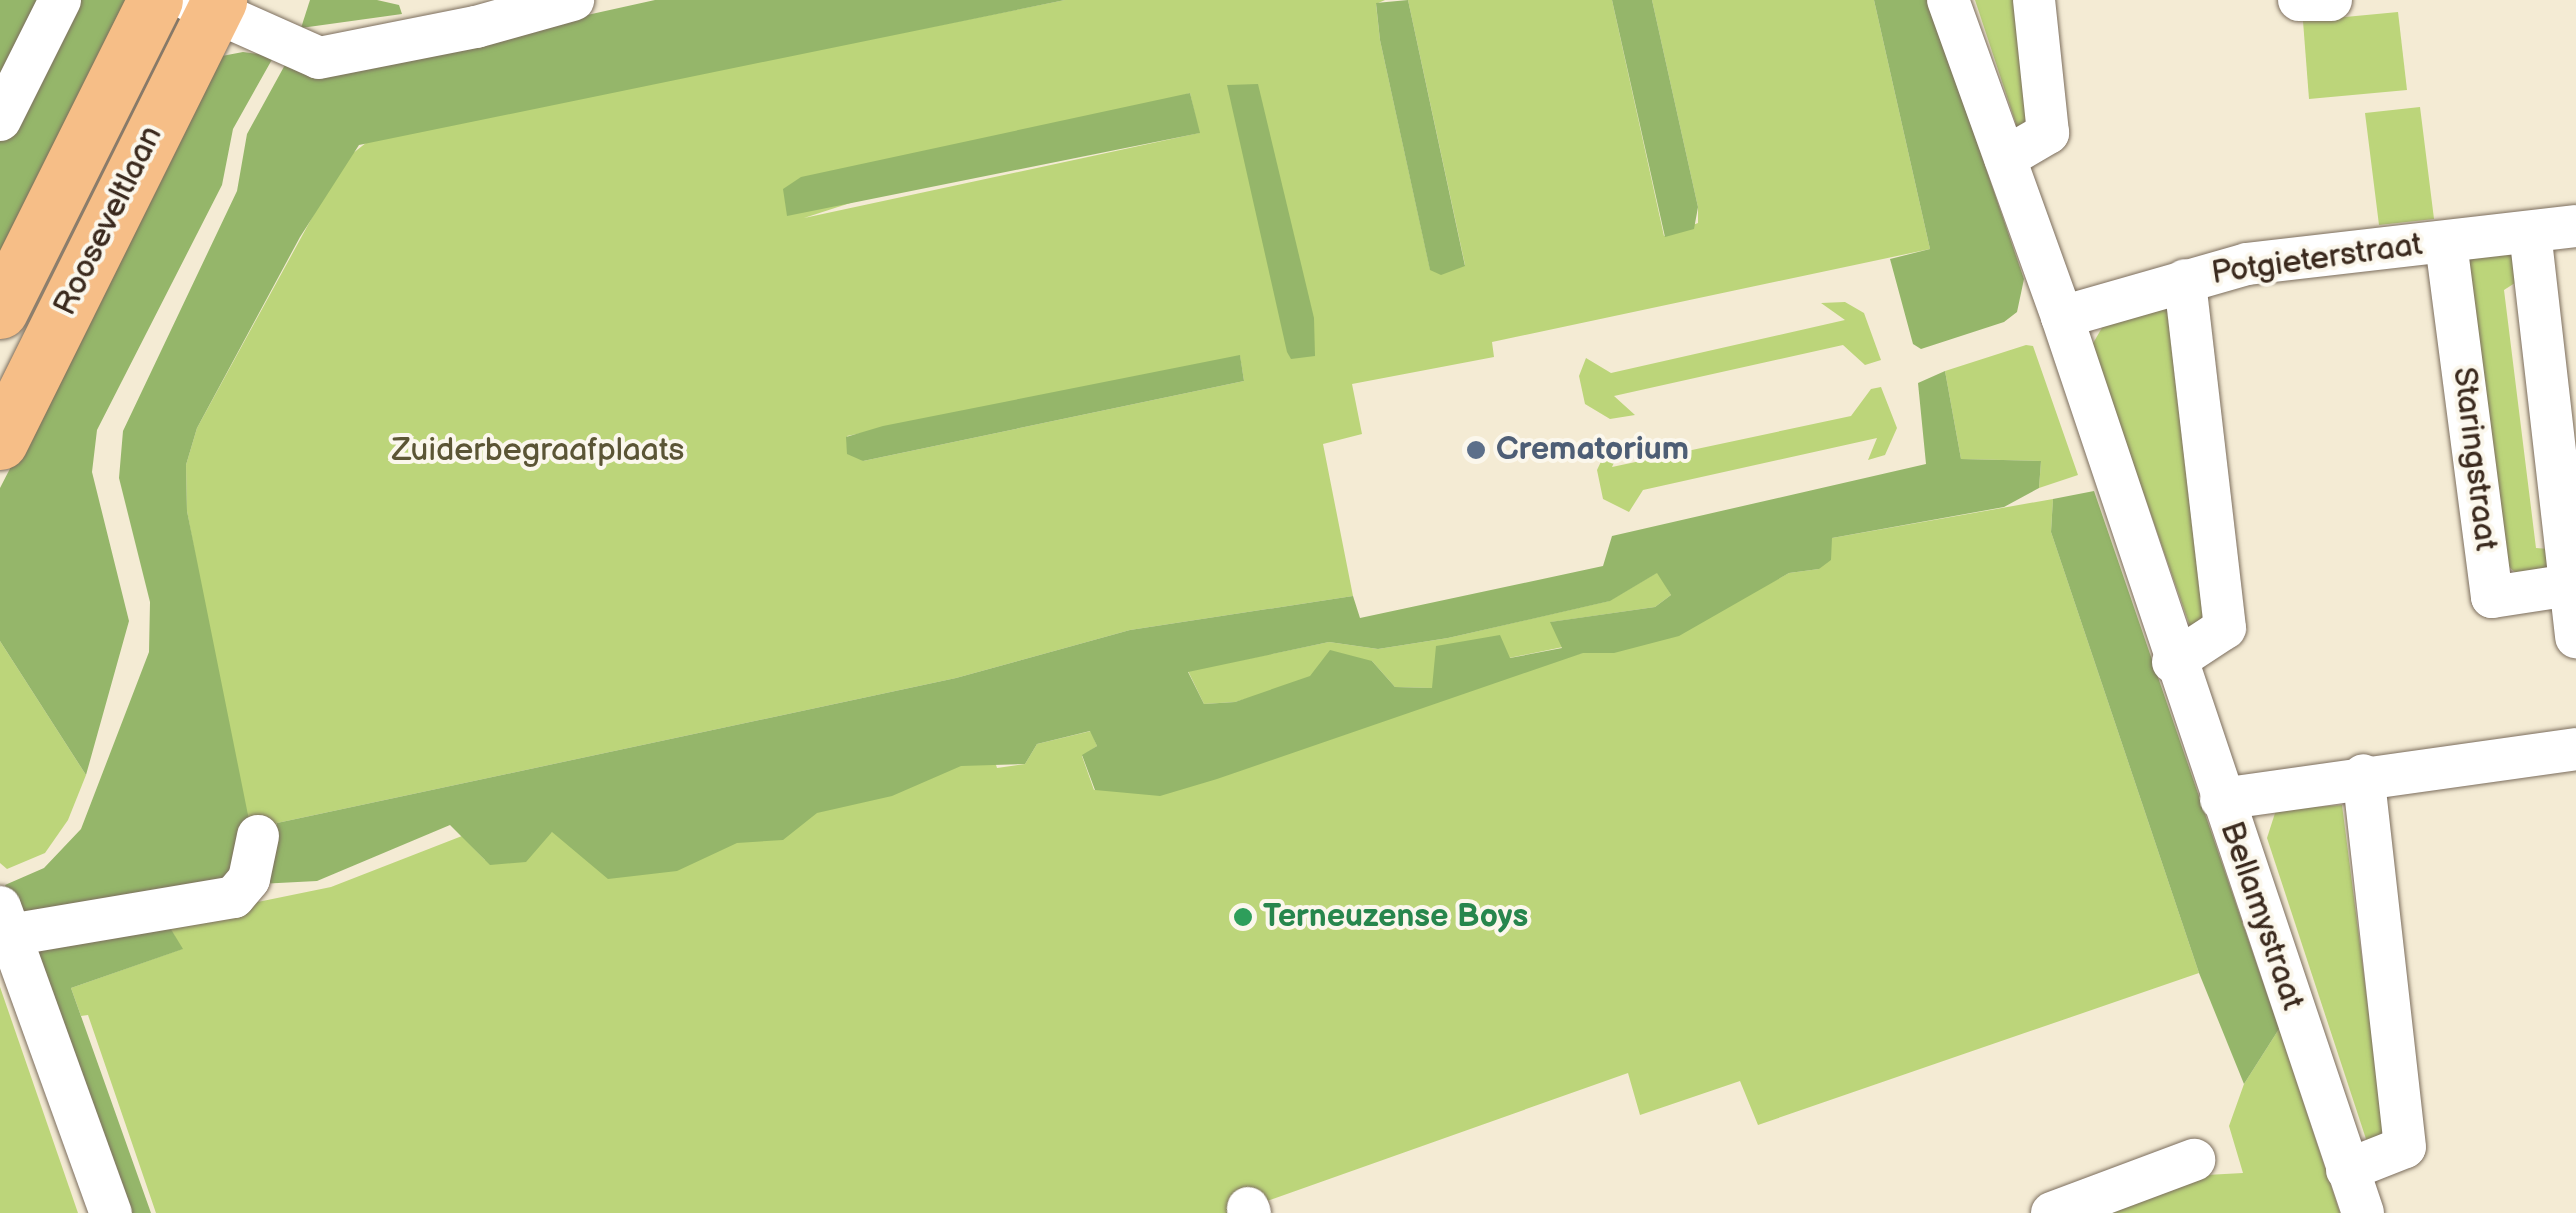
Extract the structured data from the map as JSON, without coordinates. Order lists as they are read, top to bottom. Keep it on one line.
{"streets":{"main road":["Rooseveltlaan"],"street":["Potgieterstraat","Staringstraat","Bellamystraat"]},"crossings":[["Potgieterstraat","Staringstraat"],["Potgieterstraat","Bellamystraat"]],"parks":["Zuiderbegraafplaats"],"places":["Crematorium","Terneuzense Boys"]}
